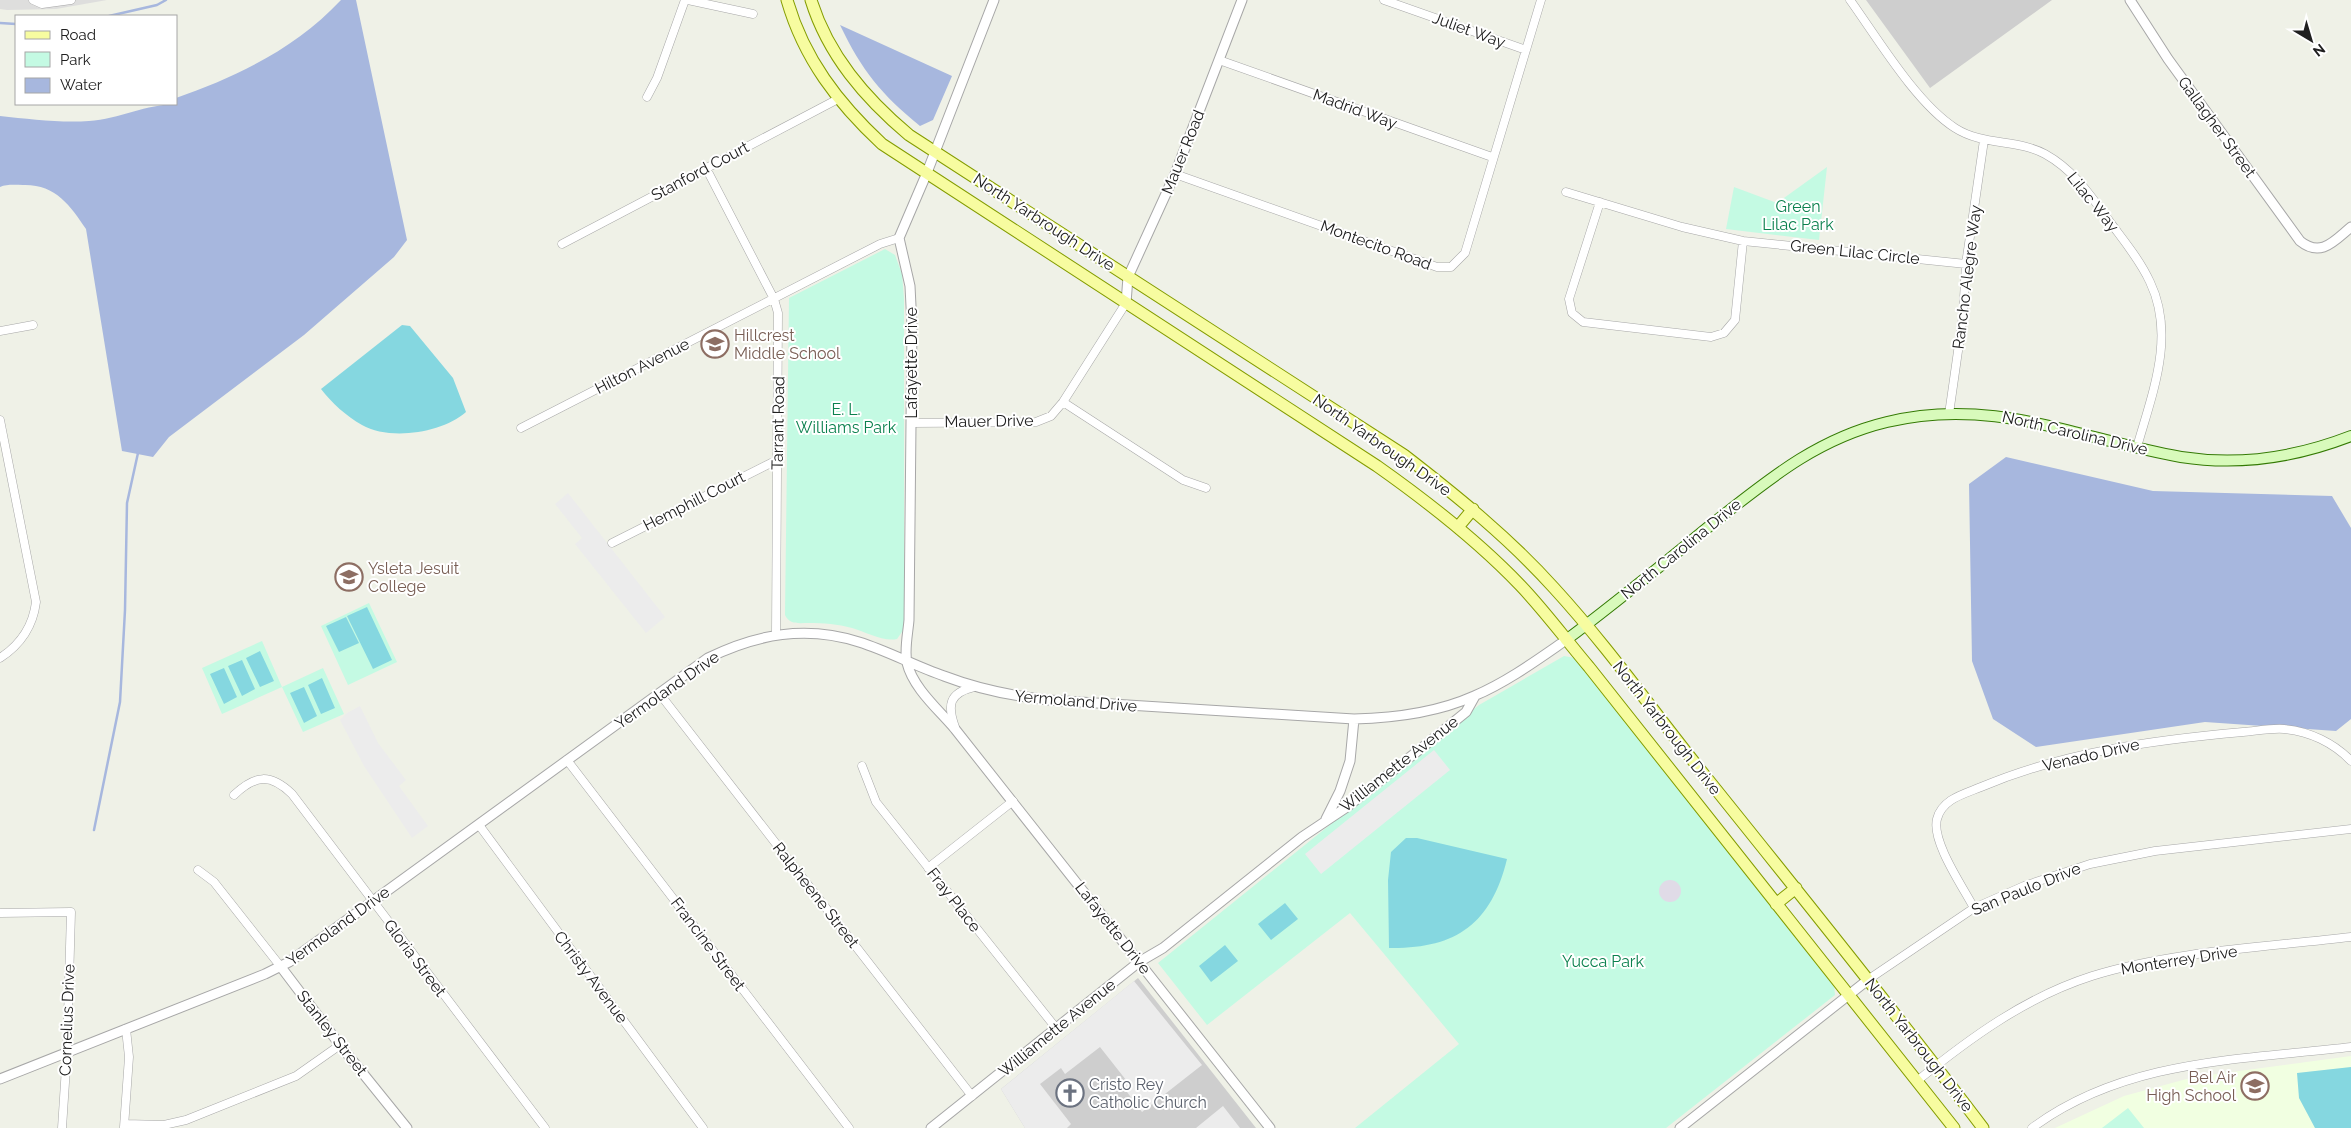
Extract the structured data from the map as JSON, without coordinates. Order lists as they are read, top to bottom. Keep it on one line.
{"streets":{"main road":["North Yarbrough Drive","North Carolina Drive"],"street":["Juliet Way","Madrid Way","Gallagher Street","Mauer Road","Stanford Court","Lilac Way","Montecito Road","Green Lilac Circle","Rancho Alegre Way","Lafayette Drive","Hilton Avenue","Mauer Drive","Tarrant Road","Hemphill Court","Yermoland Drive","Venado Drive","Williamette Avenue","San Paulo Drive","Ralpheene Street","Fray Place","Francine Street","Gloria Street","Monterrey Drive","Christy Avenue","Cornelius Drive","Stanley Street"]},"crossings":[["Juliet Way","Montecito Road"],["Madrid Way","Mauer Road"],["Madrid Way","Montecito Road"],["Mauer Road","North Yarbrough Drive"],["Mauer Road","Montecito Road"],["Mauer Road","Mauer Drive"],["Stanford Court","North Yarbrough Drive"],["Stanford Court","Tarrant Road"],["Lilac Way","Rancho Alegre Way"],["Lilac Way","North Carolina Drive"],["North Yarbrough Drive","Mauer Drive"],["North Yarbrough Drive","North Carolina Drive"],["North Yarbrough Drive","Williamette Avenue"],["North Yarbrough Drive","San Paulo Drive"],["North Yarbrough Drive","Monterrey Drive"],["Green Lilac Circle","Rancho Alegre Way"],["Rancho Alegre Way","North Carolina Drive"],["Lafayette Drive","Hilton Avenue"],["Lafayette Drive","Mauer Drive"],["Lafayette Drive","Yermoland Drive"],["Lafayette Drive","Williamette Avenue"],["Hilton Avenue","Tarrant Road"],["Tarrant Road","Hemphill Court"],["Tarrant Road","Yermoland Drive"],["North Carolina Drive","Williamette Avenue"],["Yermoland Drive","Williamette Avenue"],["Yermoland Drive","Ralpheene Street"],["Yermoland Drive","Francine Street"],["Yermoland Drive","Gloria Street"],["Yermoland Drive","Christy Avenue"],["Yermoland Drive","Cornelius Drive"],["Yermoland Drive","Stanley Street"],["Venado Drive","San Paulo Drive"],["Williamette Avenue","Ralpheene Street"],["Williamette Avenue","Fray Place"]],"parks":["Green Lilac Park","E. L. Williams Park","Yucca Park"],"places":{"school or university":["Hillcrest Middle School","Ysleta Jesuit College","Bel Air High School"],"church":["Cristo Rey Catholic Church"]},"legend":["Road","Park","Water"],"north":"bottom right"}
